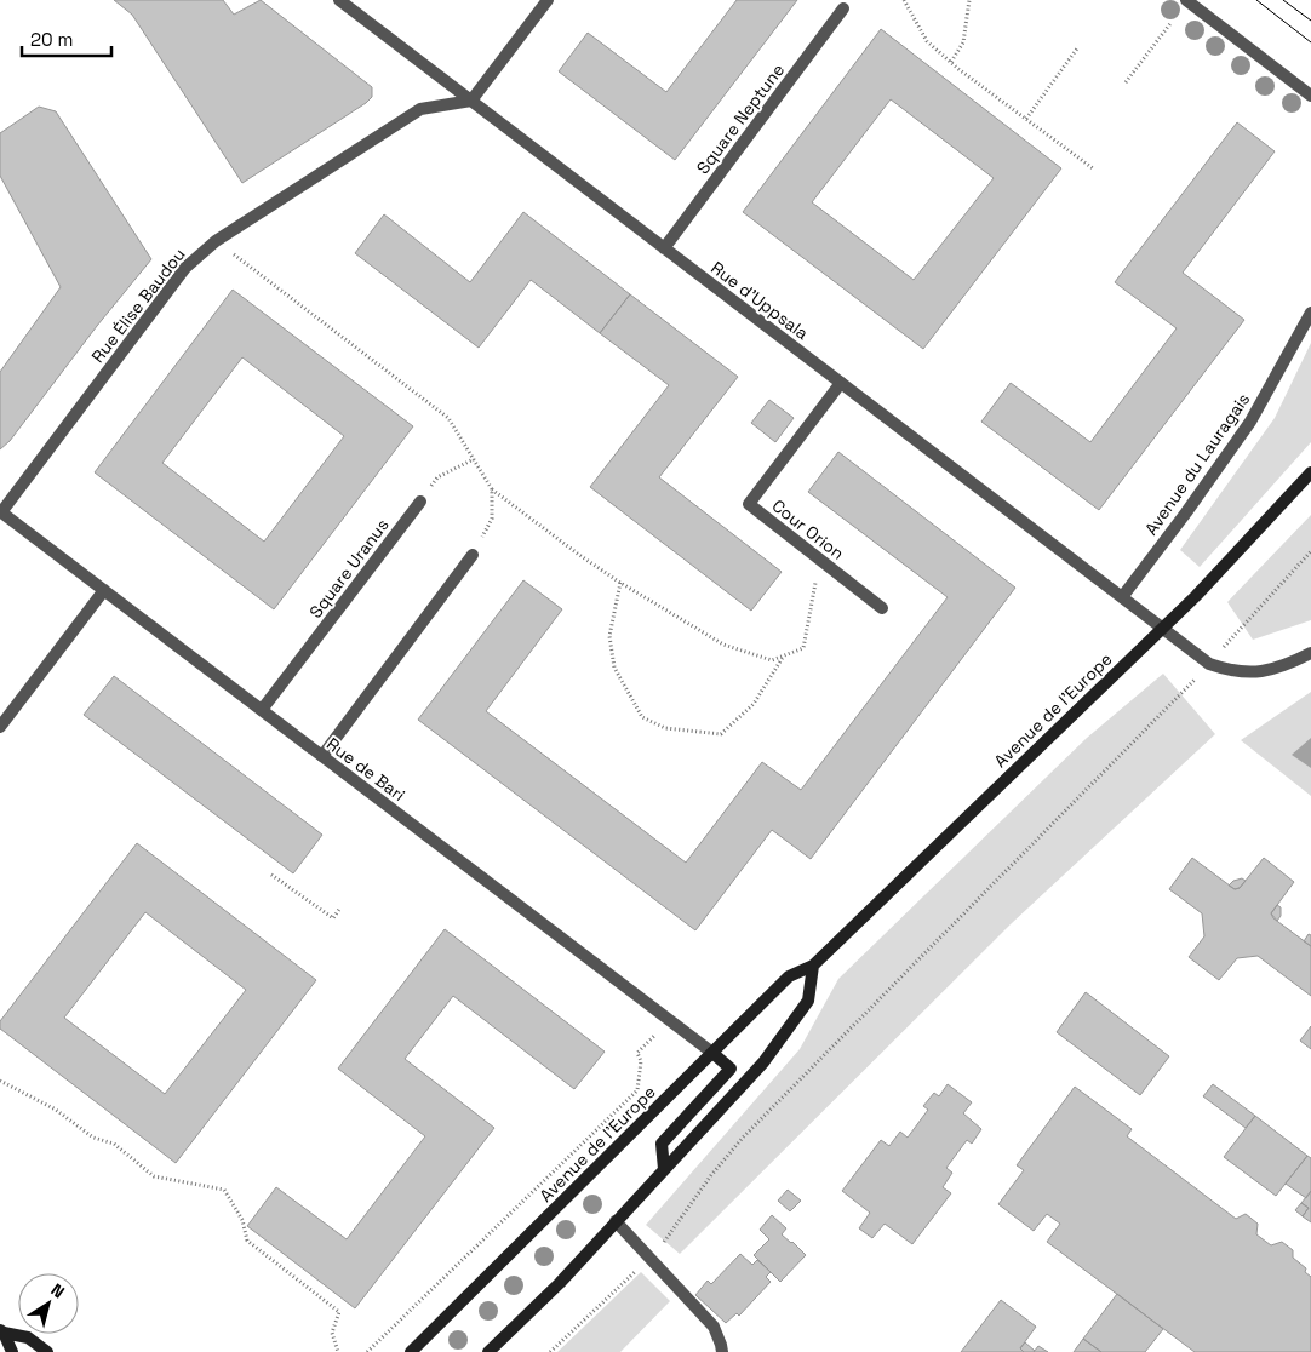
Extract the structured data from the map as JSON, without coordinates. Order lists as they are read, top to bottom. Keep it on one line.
{"streets":{"main road":["Avenue de l'Europe"],"street":["Square Neptune","Rue d'Uppsala","Rue Élise Baudou","Avenue du Lauragais","Cour Orion","Square Uranus","Rue de Bari"]},"crossings":[["Square Neptune","Rue d'Uppsala"],["Rue d'Uppsala","Rue Élise Baudou"],["Rue d'Uppsala","Avenue du Lauragais"],["Rue d'Uppsala","Cour Orion"],["Rue d'Uppsala","Avenue de l'Europe"],["Rue Élise Baudou","Rue de Bari"],["Square Uranus","Rue de Bari"],["Avenue de l'Europe","Rue de Bari"]],"scale_bar":"20 m","north":"top right"}
